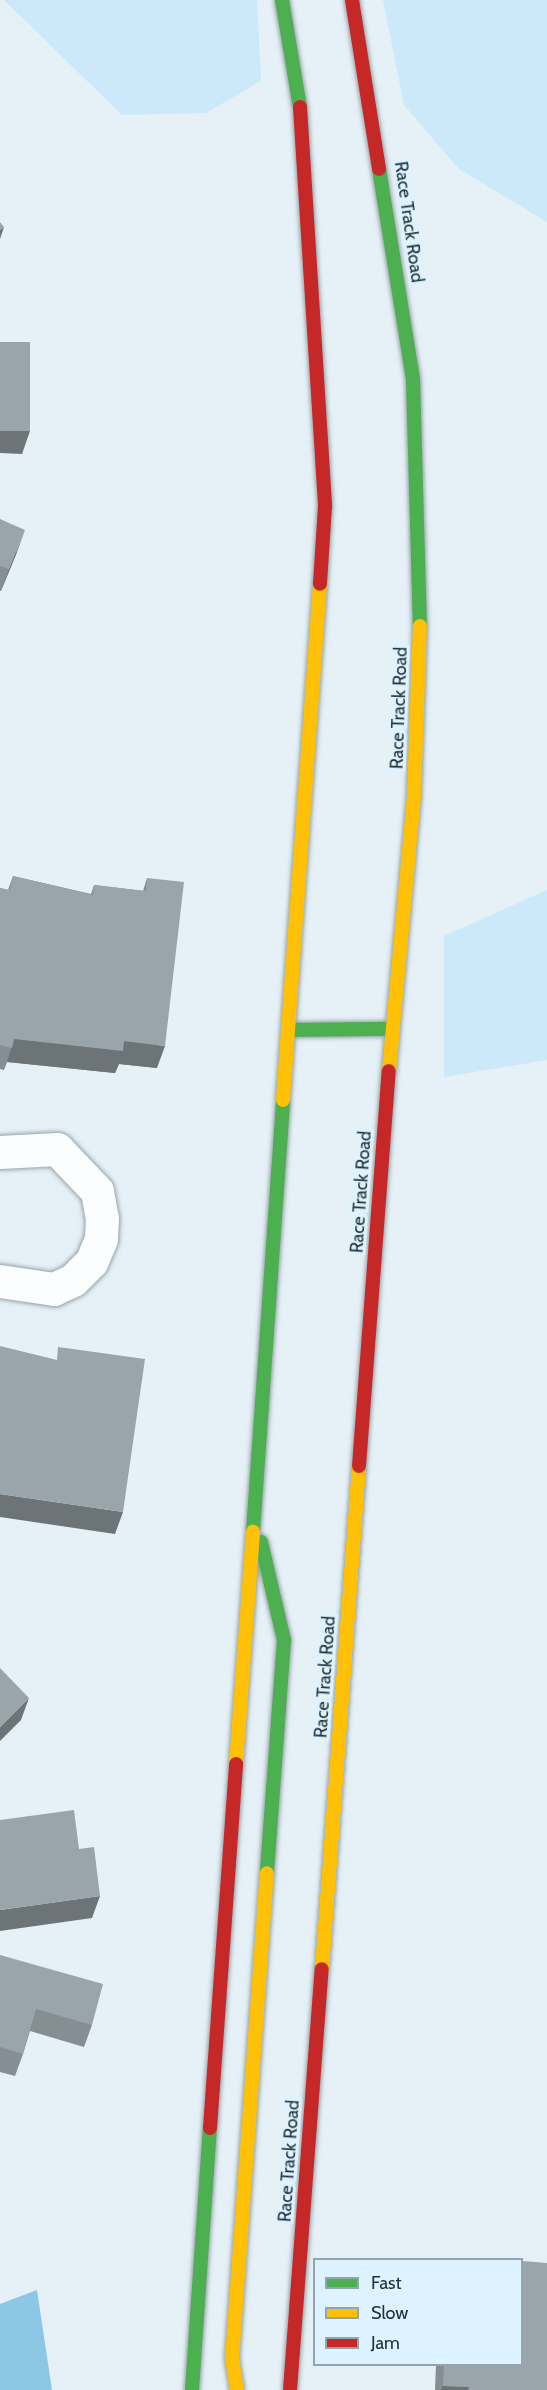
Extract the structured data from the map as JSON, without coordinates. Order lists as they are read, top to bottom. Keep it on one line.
{"streets":{"main road":["Race Track Road"]},"legend":["Fast","Slow","Jam"]}
